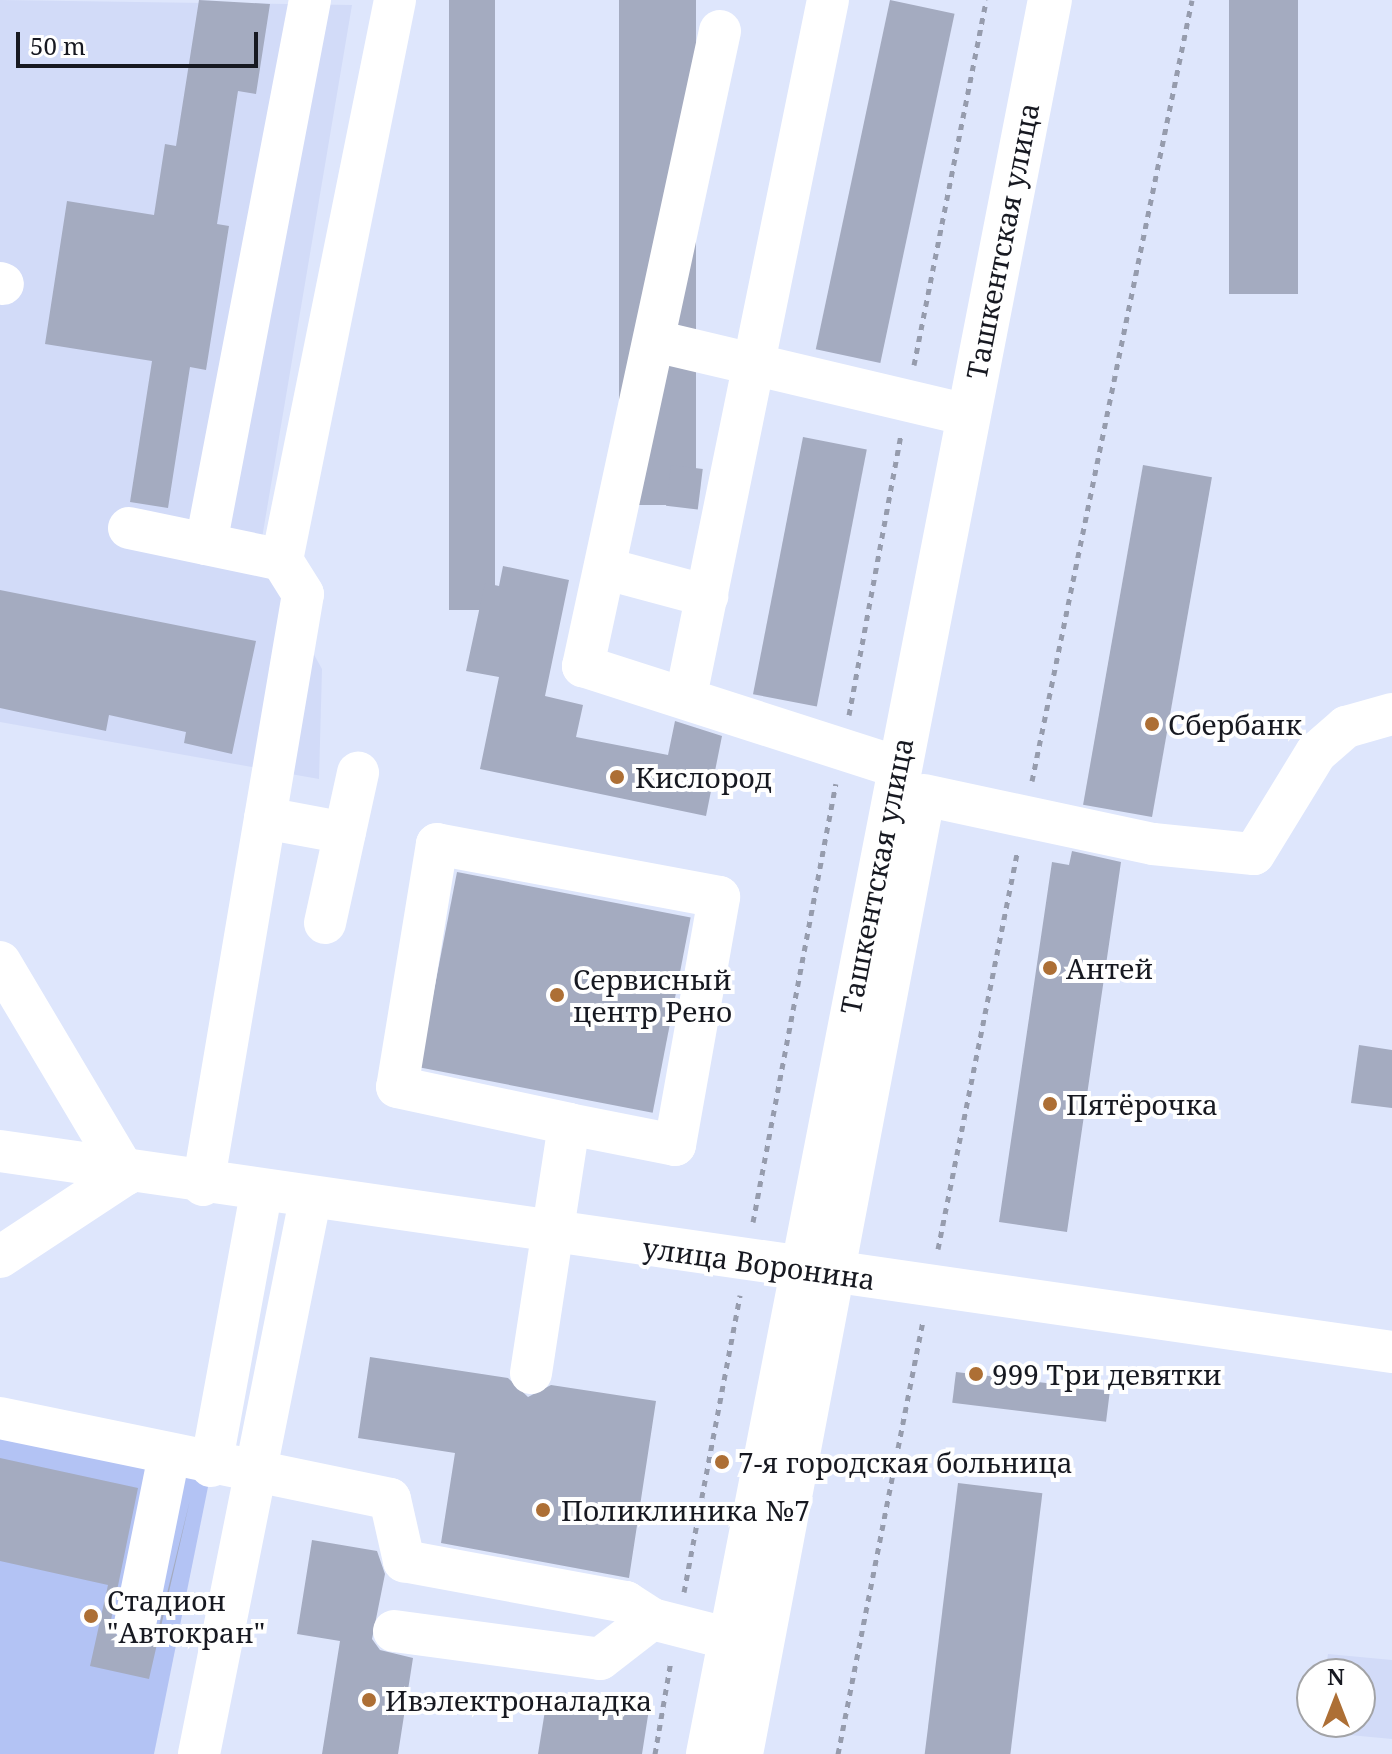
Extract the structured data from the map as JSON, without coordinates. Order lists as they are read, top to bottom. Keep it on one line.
{"streets":{"main road":["Ташкентская улица"],"street":["улица Воронина"]},"crossings":[["Ташкентская улица","улица Воронина"]],"places":["Сбербанк","Кислород","Антей","Сервисный центр Рено","Пятёрочка","999 Три девятки","7-я городская больница","Поликлиника №7","Стадион \"Автокран\"","Ивэлектроналадка"],"scale_bar":"50 m","north":"top"}
